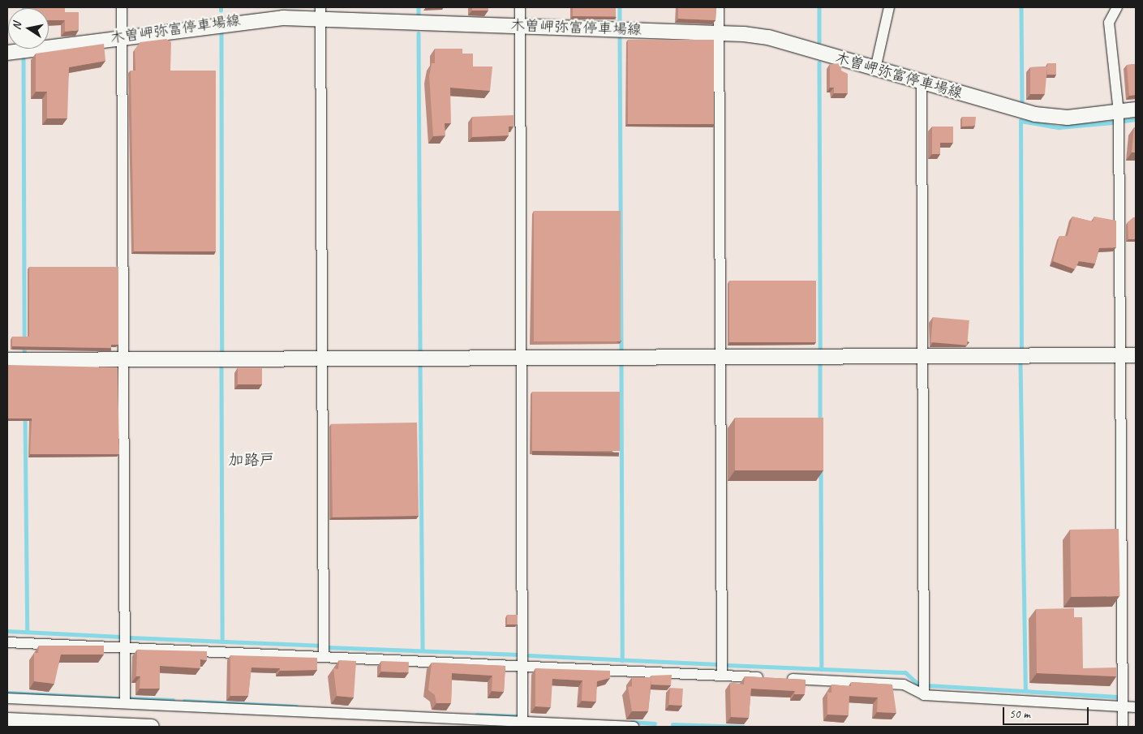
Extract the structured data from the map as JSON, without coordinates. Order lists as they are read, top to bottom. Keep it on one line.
{"streets":{"street":["木曽岬弥富停車場線"]},"districts":["加路戸"],"scale_bar":"50 m","north":"left"}
